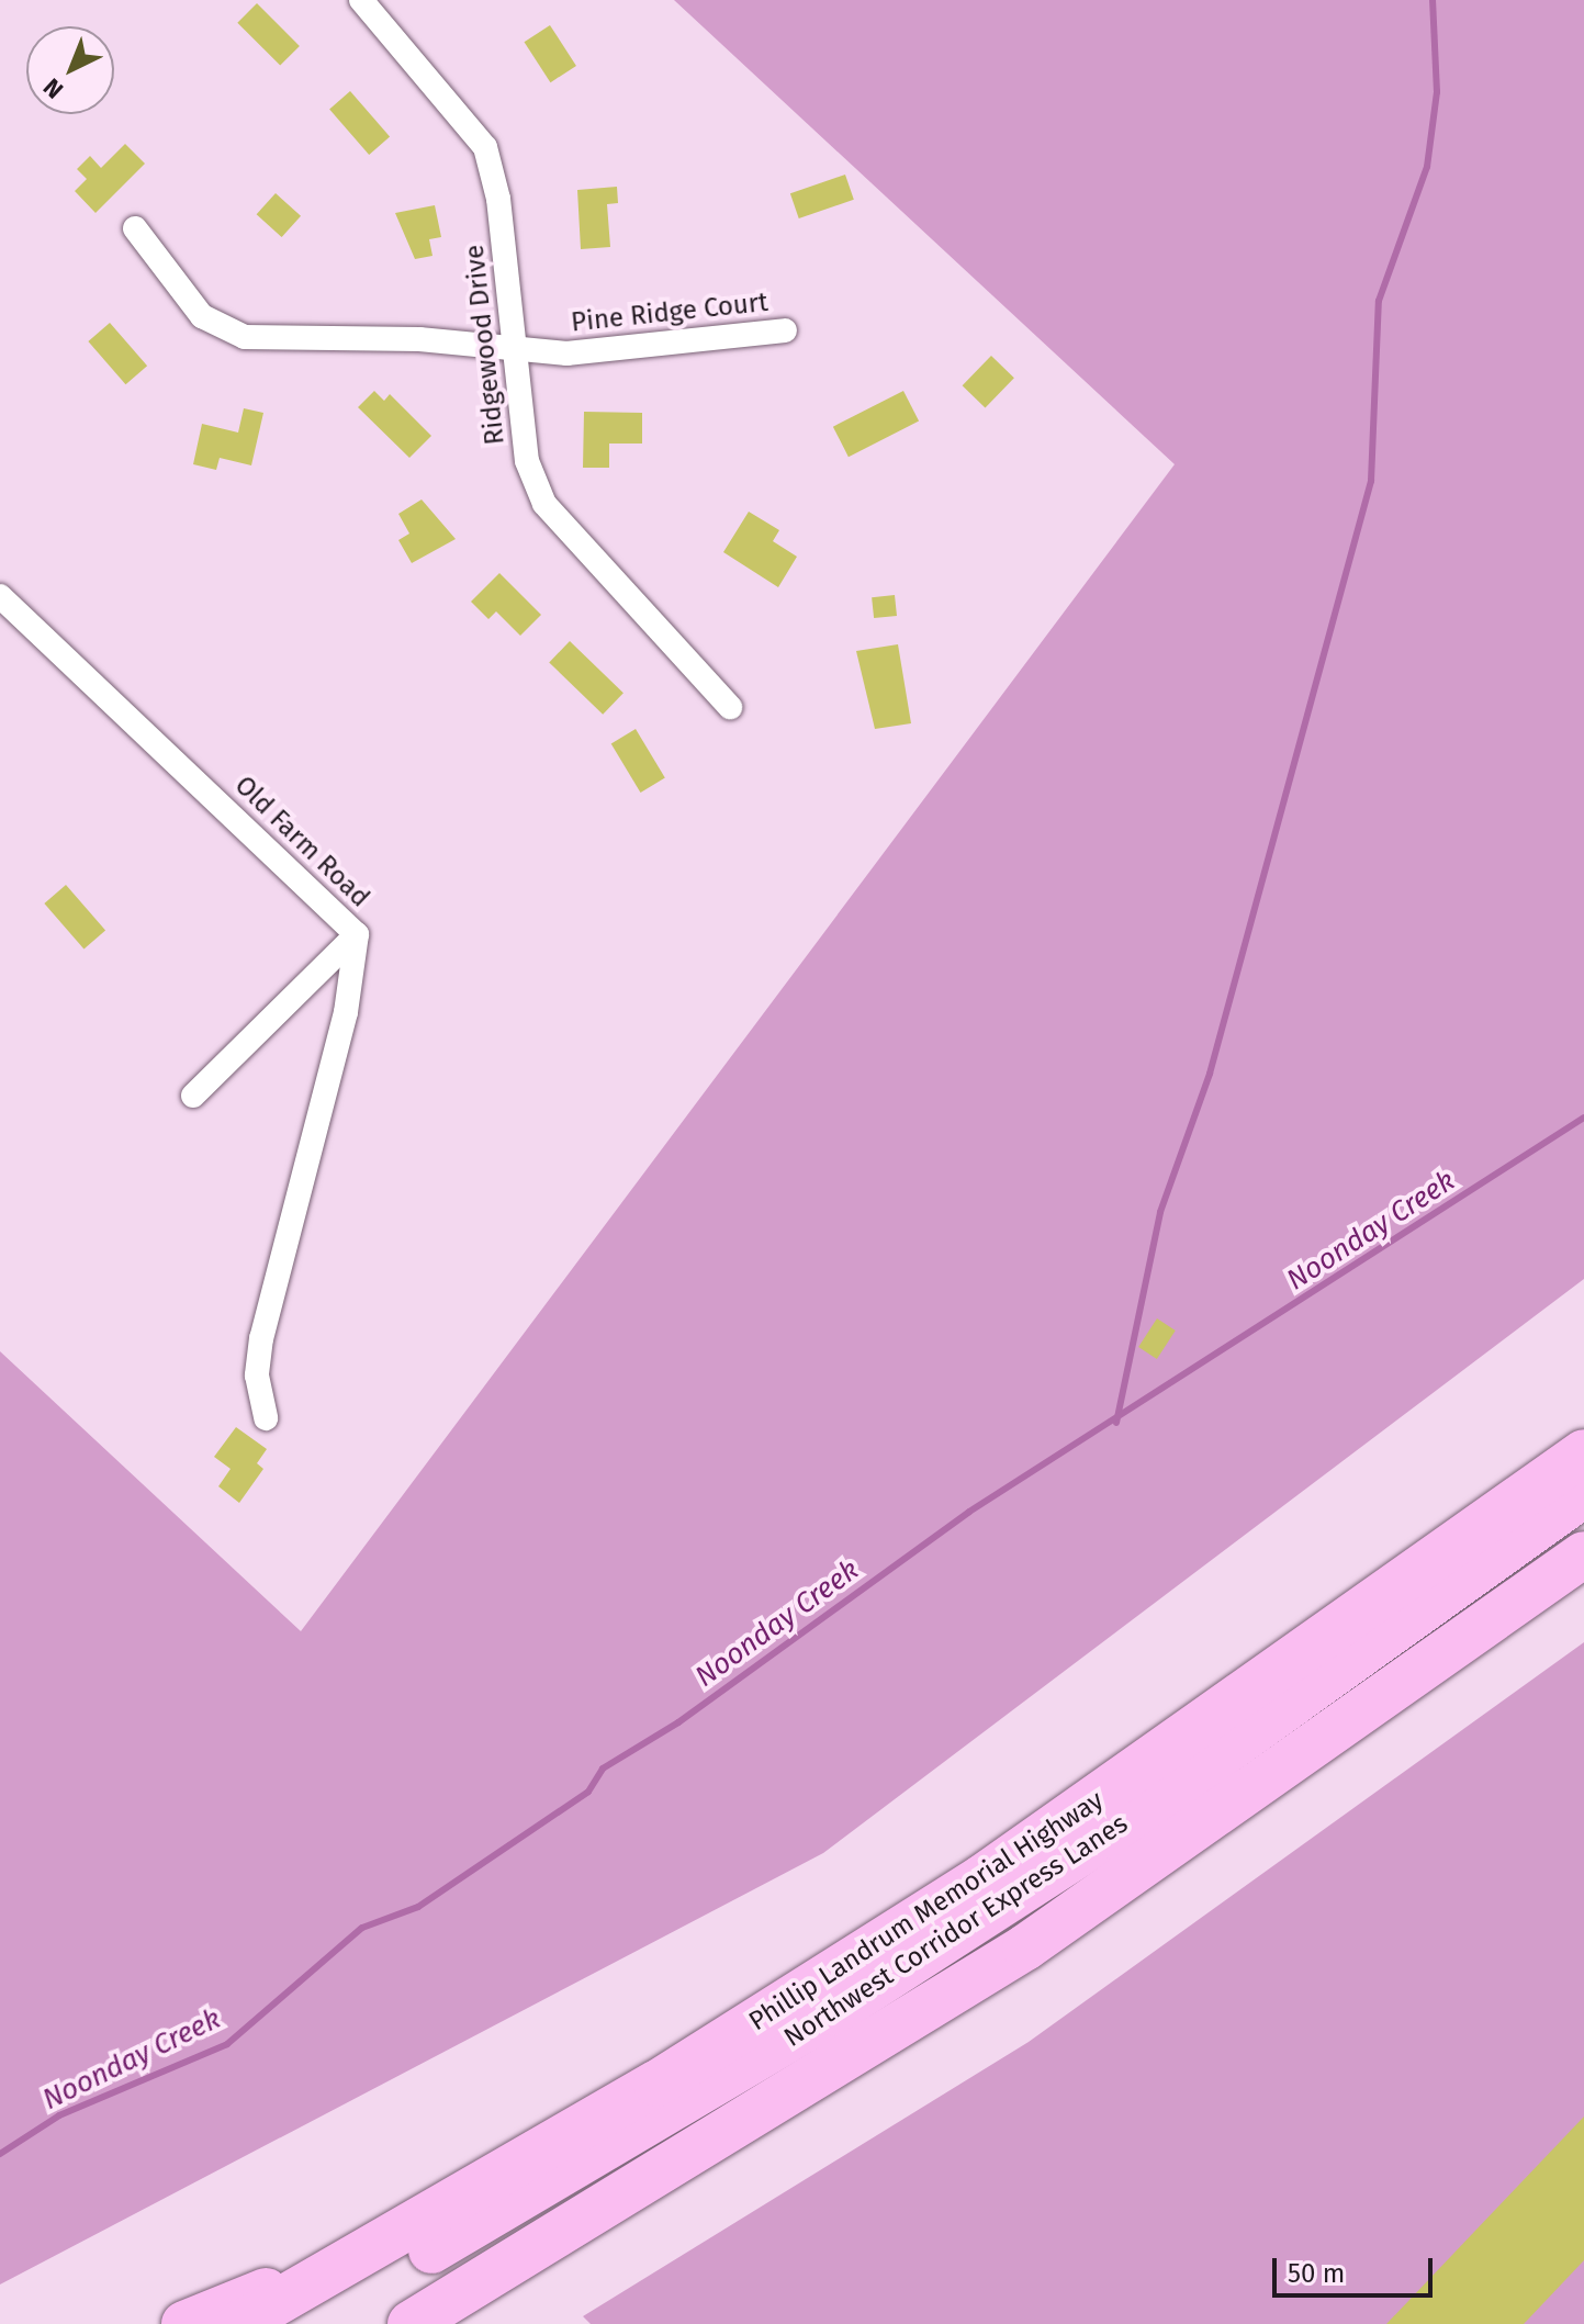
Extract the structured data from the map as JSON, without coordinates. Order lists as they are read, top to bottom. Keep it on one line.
{"streets":{"highway":["Phillip Landrum Memorial Highway","Northwest Corridor Express Lanes"],"street":["Pine Ridge Court","Ridgewood Drive","Old Farm Road"]},"crossings":[["Pine Ridge Court","Ridgewood Drive"]],"water":["Noonday Creek"],"scale_bar":"50 m","north":"bottom left"}
